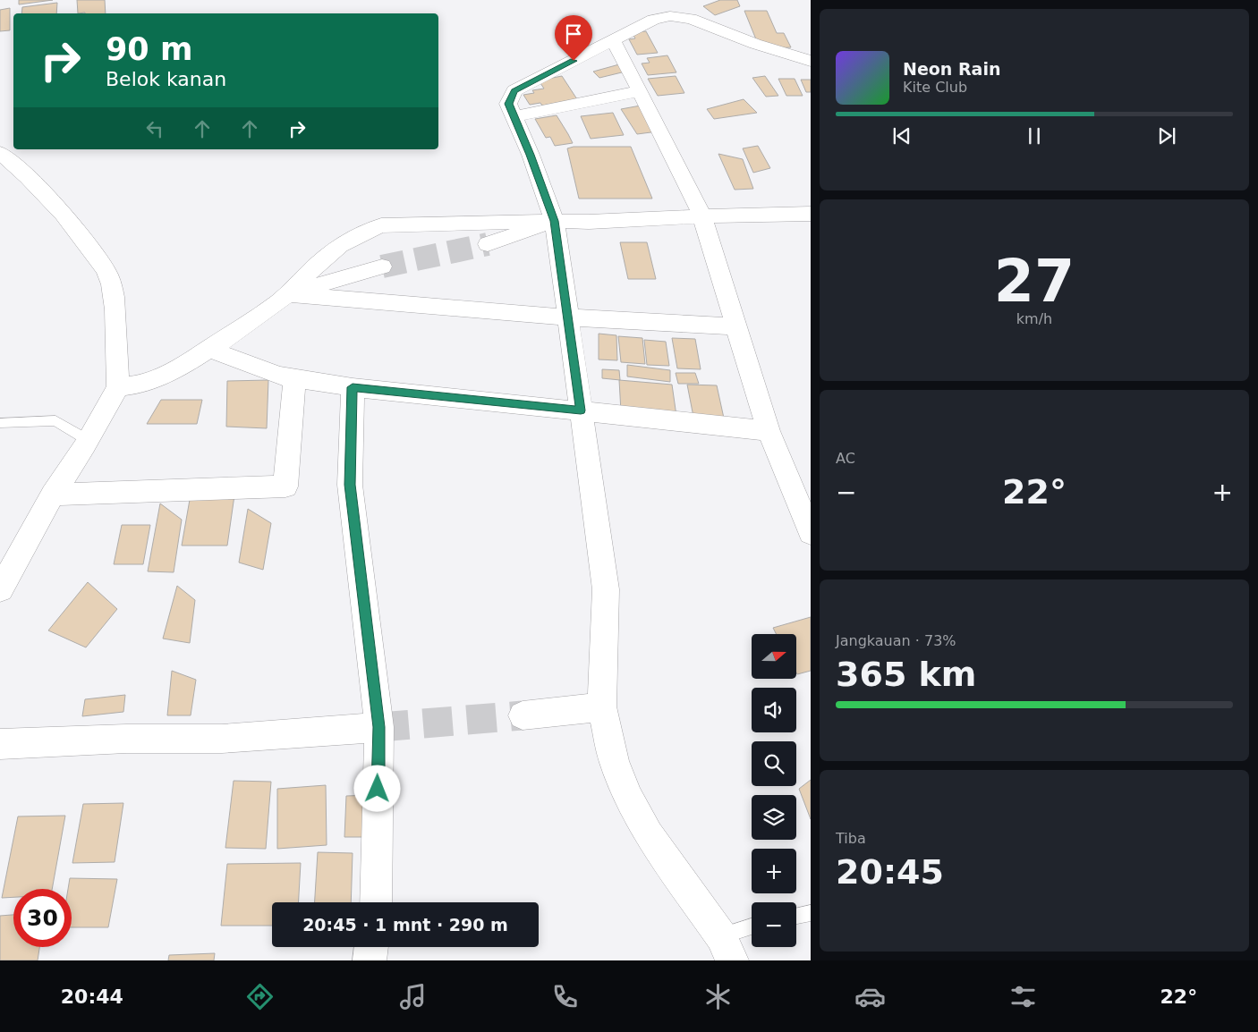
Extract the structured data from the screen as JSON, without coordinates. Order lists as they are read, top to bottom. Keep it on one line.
{"north":"right","page":{"turn":["90 m","Belok kanan"],"song":["Neon Rain","Kite Club"],"tile":[["27","km/h"],"AC",["Jangkauan · 73%","365 km"],["Tiba","20:45"]],"heat":["−","22°","+"],"map_buttons":["+","−"],"limit":"30","trip":"20:45 · 1 mnt · 290 m","tabs":["20:44","22°"]}}
